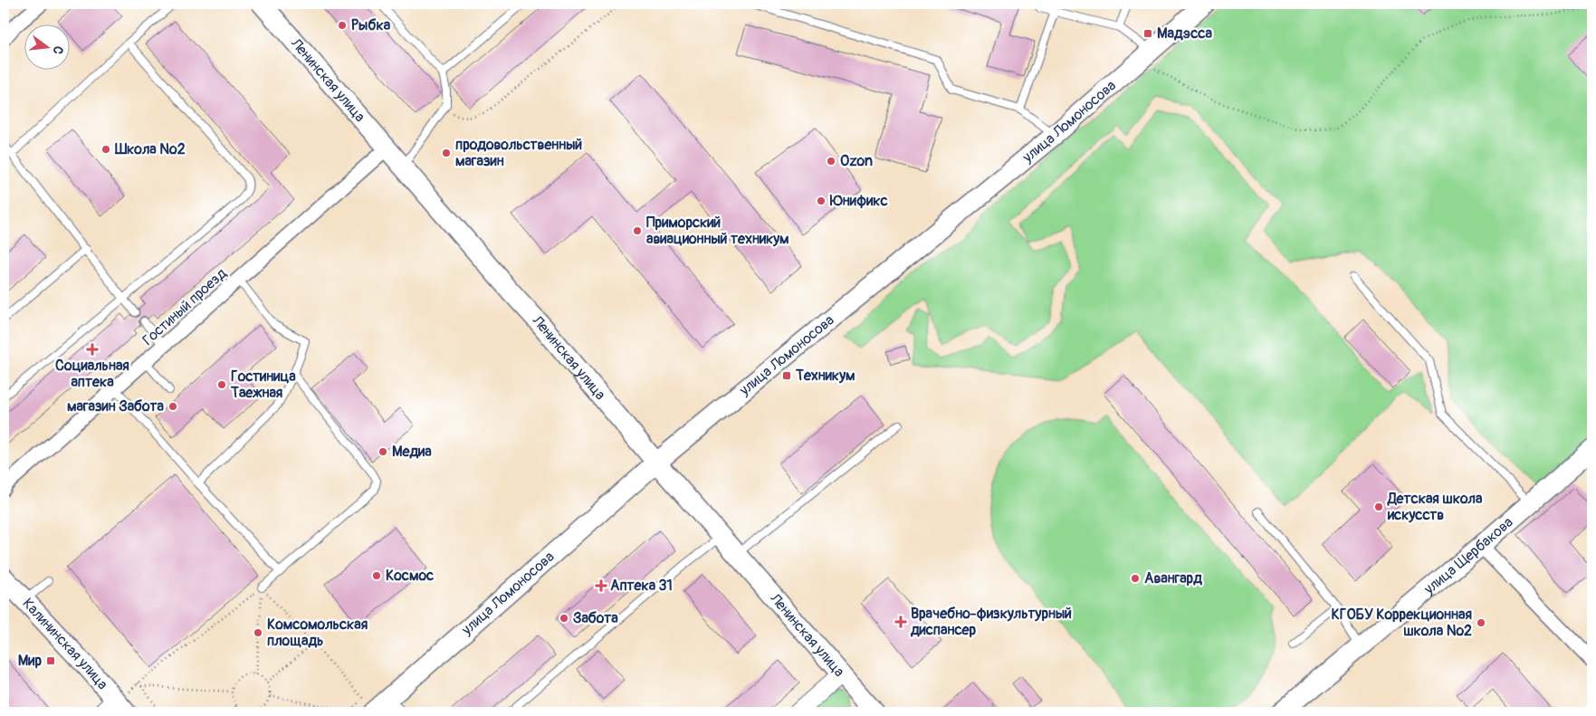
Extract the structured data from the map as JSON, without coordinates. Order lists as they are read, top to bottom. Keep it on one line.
{"streets":{"main road":["Ленинская улица","улица Ломоносова","улица Щербакова","Калининская улица"],"street":["Гостиный проезд"]},"crossings":[["Ленинская улица","улица Ломоносова"],["Ленинская улица","Гостиный проезд"]],"places":{"other":["Рыбка","Школа №2","продовольственный магазин","Ozon","Юнификс","Приморский авиационный техникум","Гостиница Таежная","магазин Забота","Медиа","Детская школа искусств","Космос","Авангард","Забота","КГОБУ Коррекционная школа №2","Комсомольская площадь"],"transit":["Мадэсса","Техникум","Мир"],"health":["Социальная аптека","Аптека 31","Врачебно-физкультурный диспансер"]},"north":"right"}
